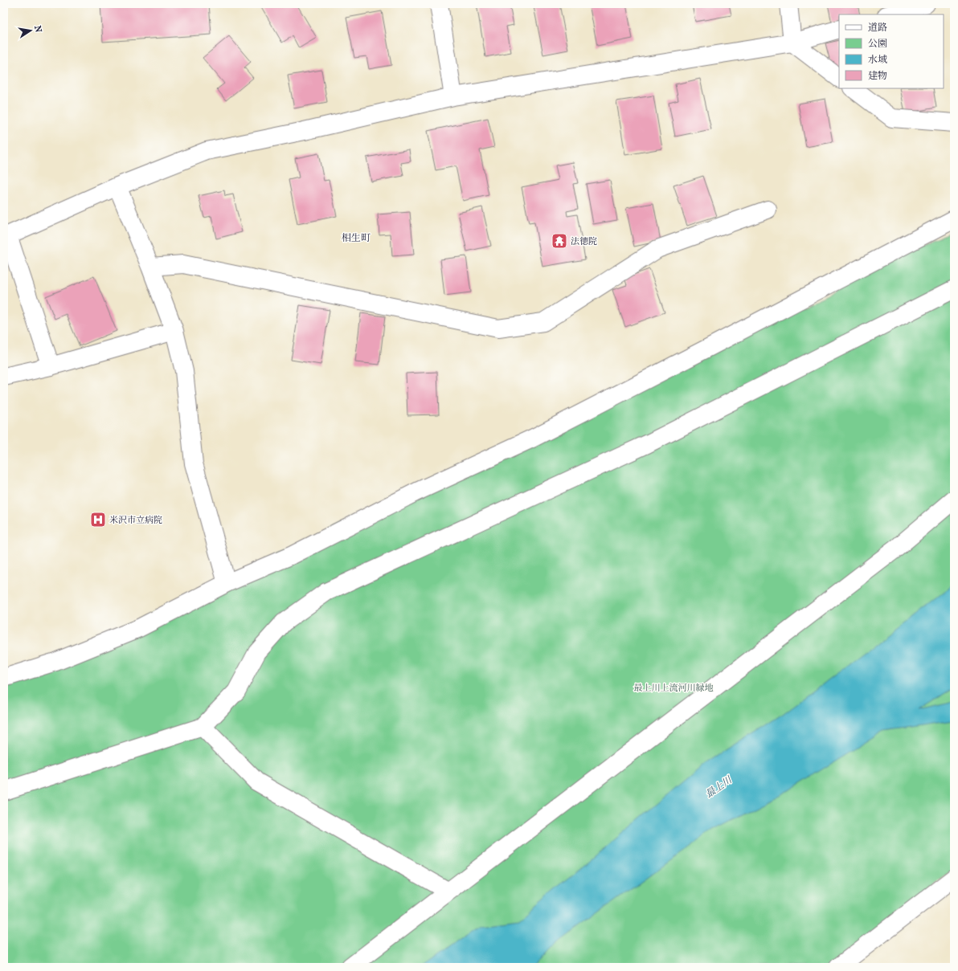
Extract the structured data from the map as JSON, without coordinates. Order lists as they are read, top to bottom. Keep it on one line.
{"districts":["相生町"],"water":["最上川"],"parks":["最上川上流河川緑地"],"places":{"temple":["法徳院"],"hospital":["米沢市立病院"]},"legend":["道路","公園","水域","建物"],"north":"right"}
